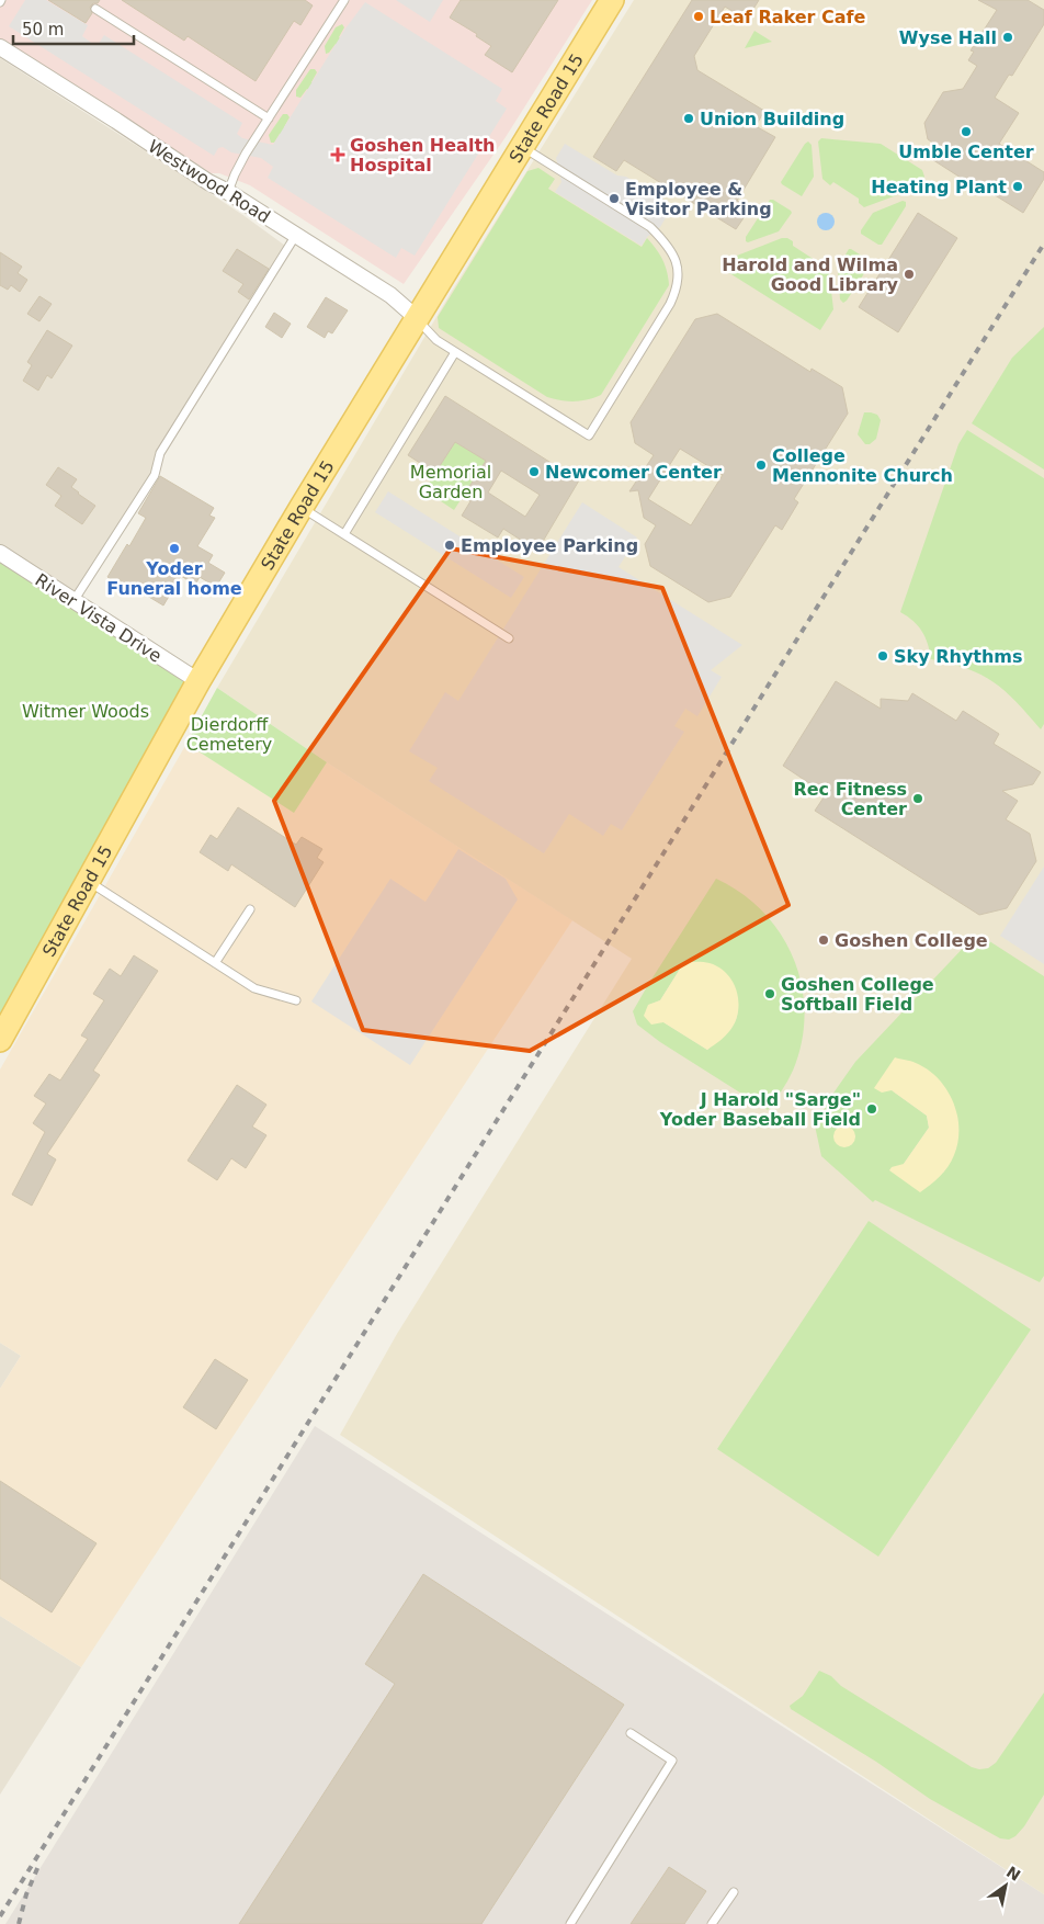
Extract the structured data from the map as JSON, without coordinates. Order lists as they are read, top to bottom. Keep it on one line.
{"streets":{"main road":["State Road 15"],"street":["Westwood Road","River Vista Drive"]},"crossings":[["State Road 15","Westwood Road"],["State Road 15","River Vista Drive"]],"parks":["Memorial Garden","Witmer Woods","Dierdorff Cemetery"],"places":{"other":["Leaf Raker Cafe","Wyse Hall","Union Building","Umble Center","Heating Plant","Employee & Visitor Parking","Harold and Wilma Good Library","College Mennonite Church","Newcomer Center","Employee Parking","Yoder Funeral home","Sky Rhythms","Rec Fitness Center","Goshen College","Goshen College Softball Field","J Harold \"Sarge\" Yoder Baseball Field"],"health":["Goshen Health Hospital"]},"scale_bar":"50 m","north":"top right"}
